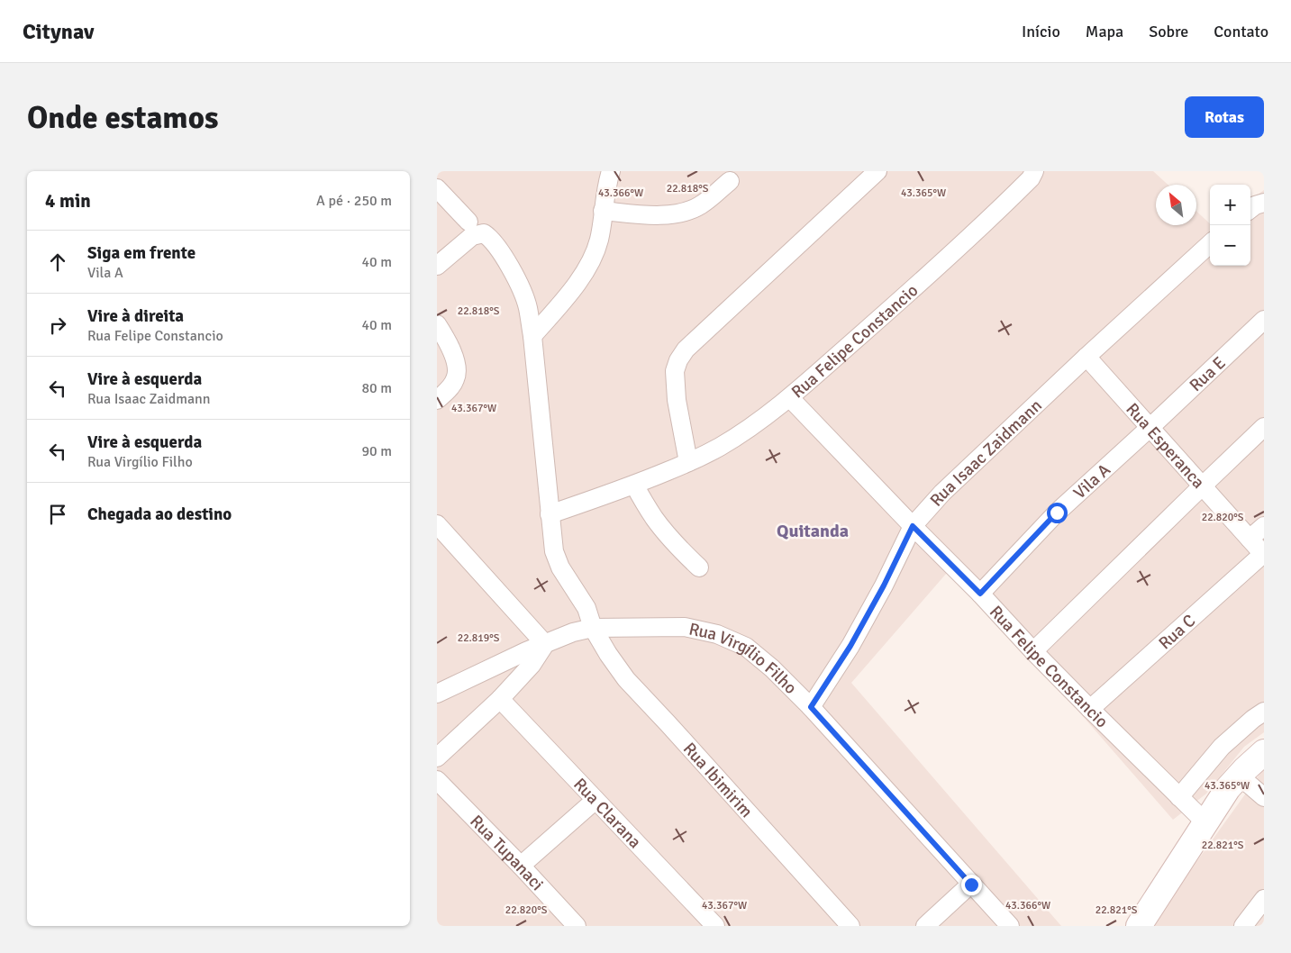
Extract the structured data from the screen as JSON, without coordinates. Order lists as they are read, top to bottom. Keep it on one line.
{"streets":{"street":["Rua Felipe Constancio","Rua E","Rua Esperanca","Rua Isaac Zaidmann","Vila A","Rua C","Rua Virgílio Filho","Rua Ibimirim","Rua Clarana","Rua Tupanaci"]},"crossings":[["Rua Felipe Constancio","Rua Isaac Zaidmann"],["Rua Felipe Constancio","Vila A"],["Rua Felipe Constancio","Rua C"],["Rua E","Rua Esperanca"],["Rua E","Vila A"],["Rua Esperanca","Rua Isaac Zaidmann"],["Rua Esperanca","Vila A"],["Rua Esperanca","Rua C"],["Rua Isaac Zaidmann","Rua Virgílio Filho"],["Rua Virgílio Filho","Rua Ibimirim"]],"districts":["Quitanda"],"north":"top left","page":{"header":"Citynav","nav":["Início","Mapa","Sobre","Contato"],"buttons":"Rotas","title":"Onde estamos","heading":["4 min","A pé · 250 m"],"map_buttons":["+","−"],"list":[["Siga em frente","Vila A","40 m"],["Vire à direita","Rua Felipe Constancio","40 m"],["Vire à esquerda","Rua Isaac Zaidmann","80 m"],["Vire à esquerda","Rua Virgílio Filho","90 m"],"Chegada ao destino"]},"coordinates":["22.818°S","43.366°W","43.365°W","43.367°W","22.820°S","22.819°S","22.821°S"]}
